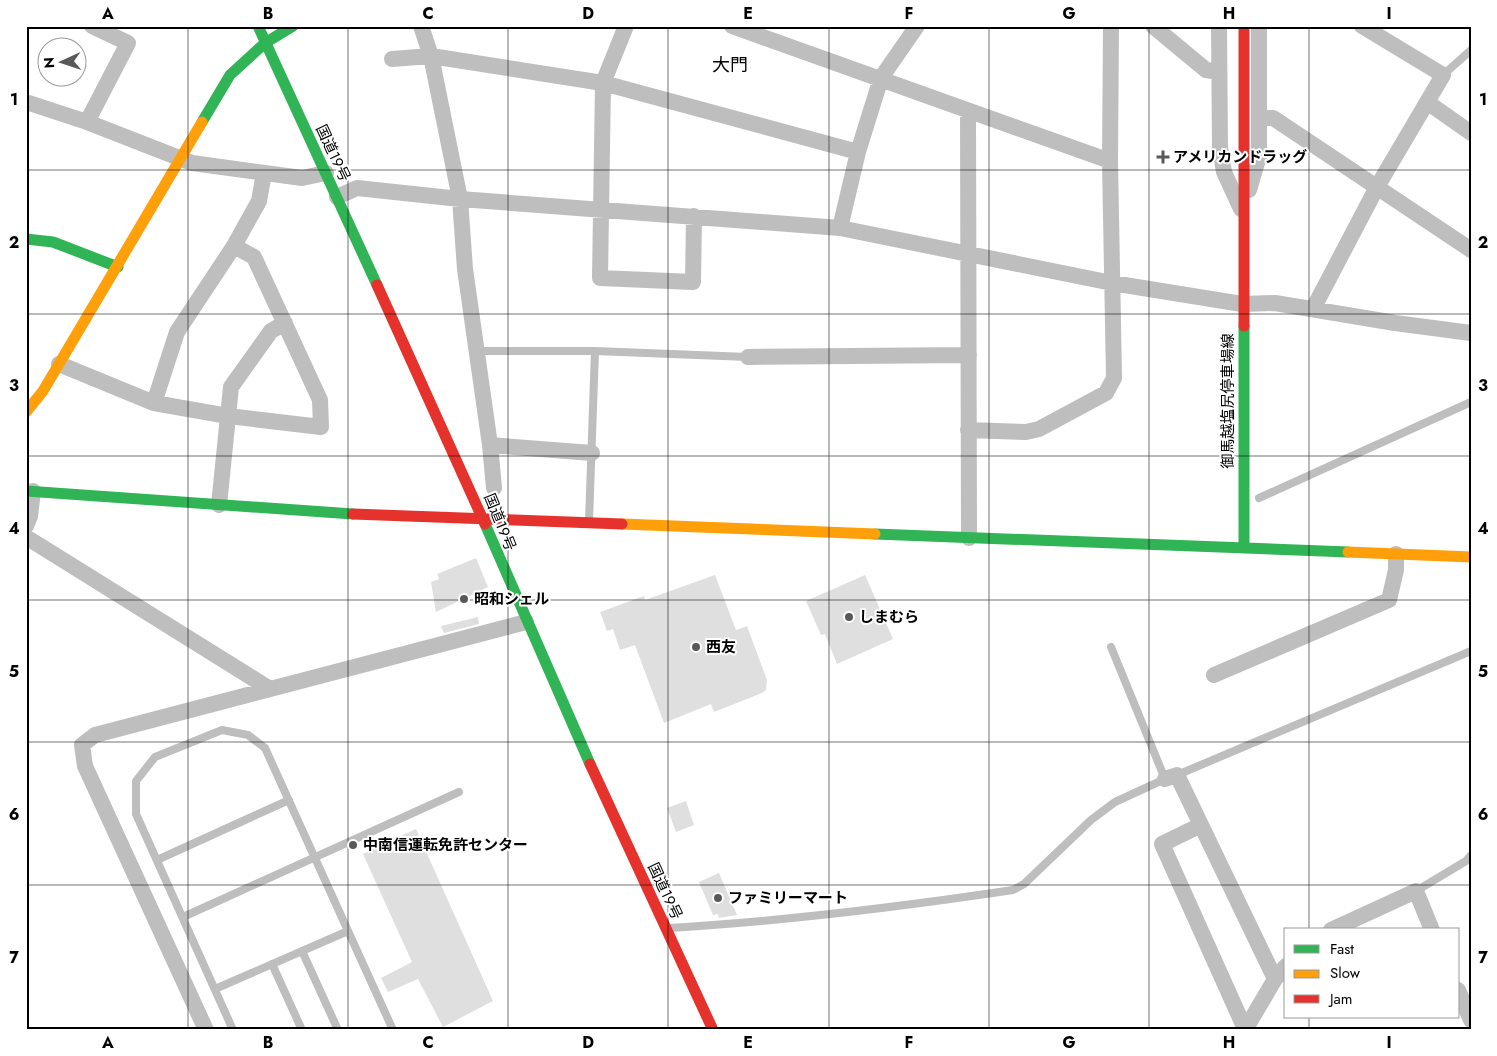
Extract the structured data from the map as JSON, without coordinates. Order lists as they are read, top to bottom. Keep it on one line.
{"streets":{"main road":["国道19号","御馬越塩尻停車場線"]},"districts":["大門"],"places":{"health":["アメリカンドラッグ"],"other":["昭和シェル","しまむら","西友","中南信運転免許センター","ファミリーマート"]},"legend":["Fast","Slow","Jam"],"north":"left","grid":{"columns":["A","B","C","D","E","F","G","H","I"],"rows":["1","2","3","4","5","6","7"]}}
